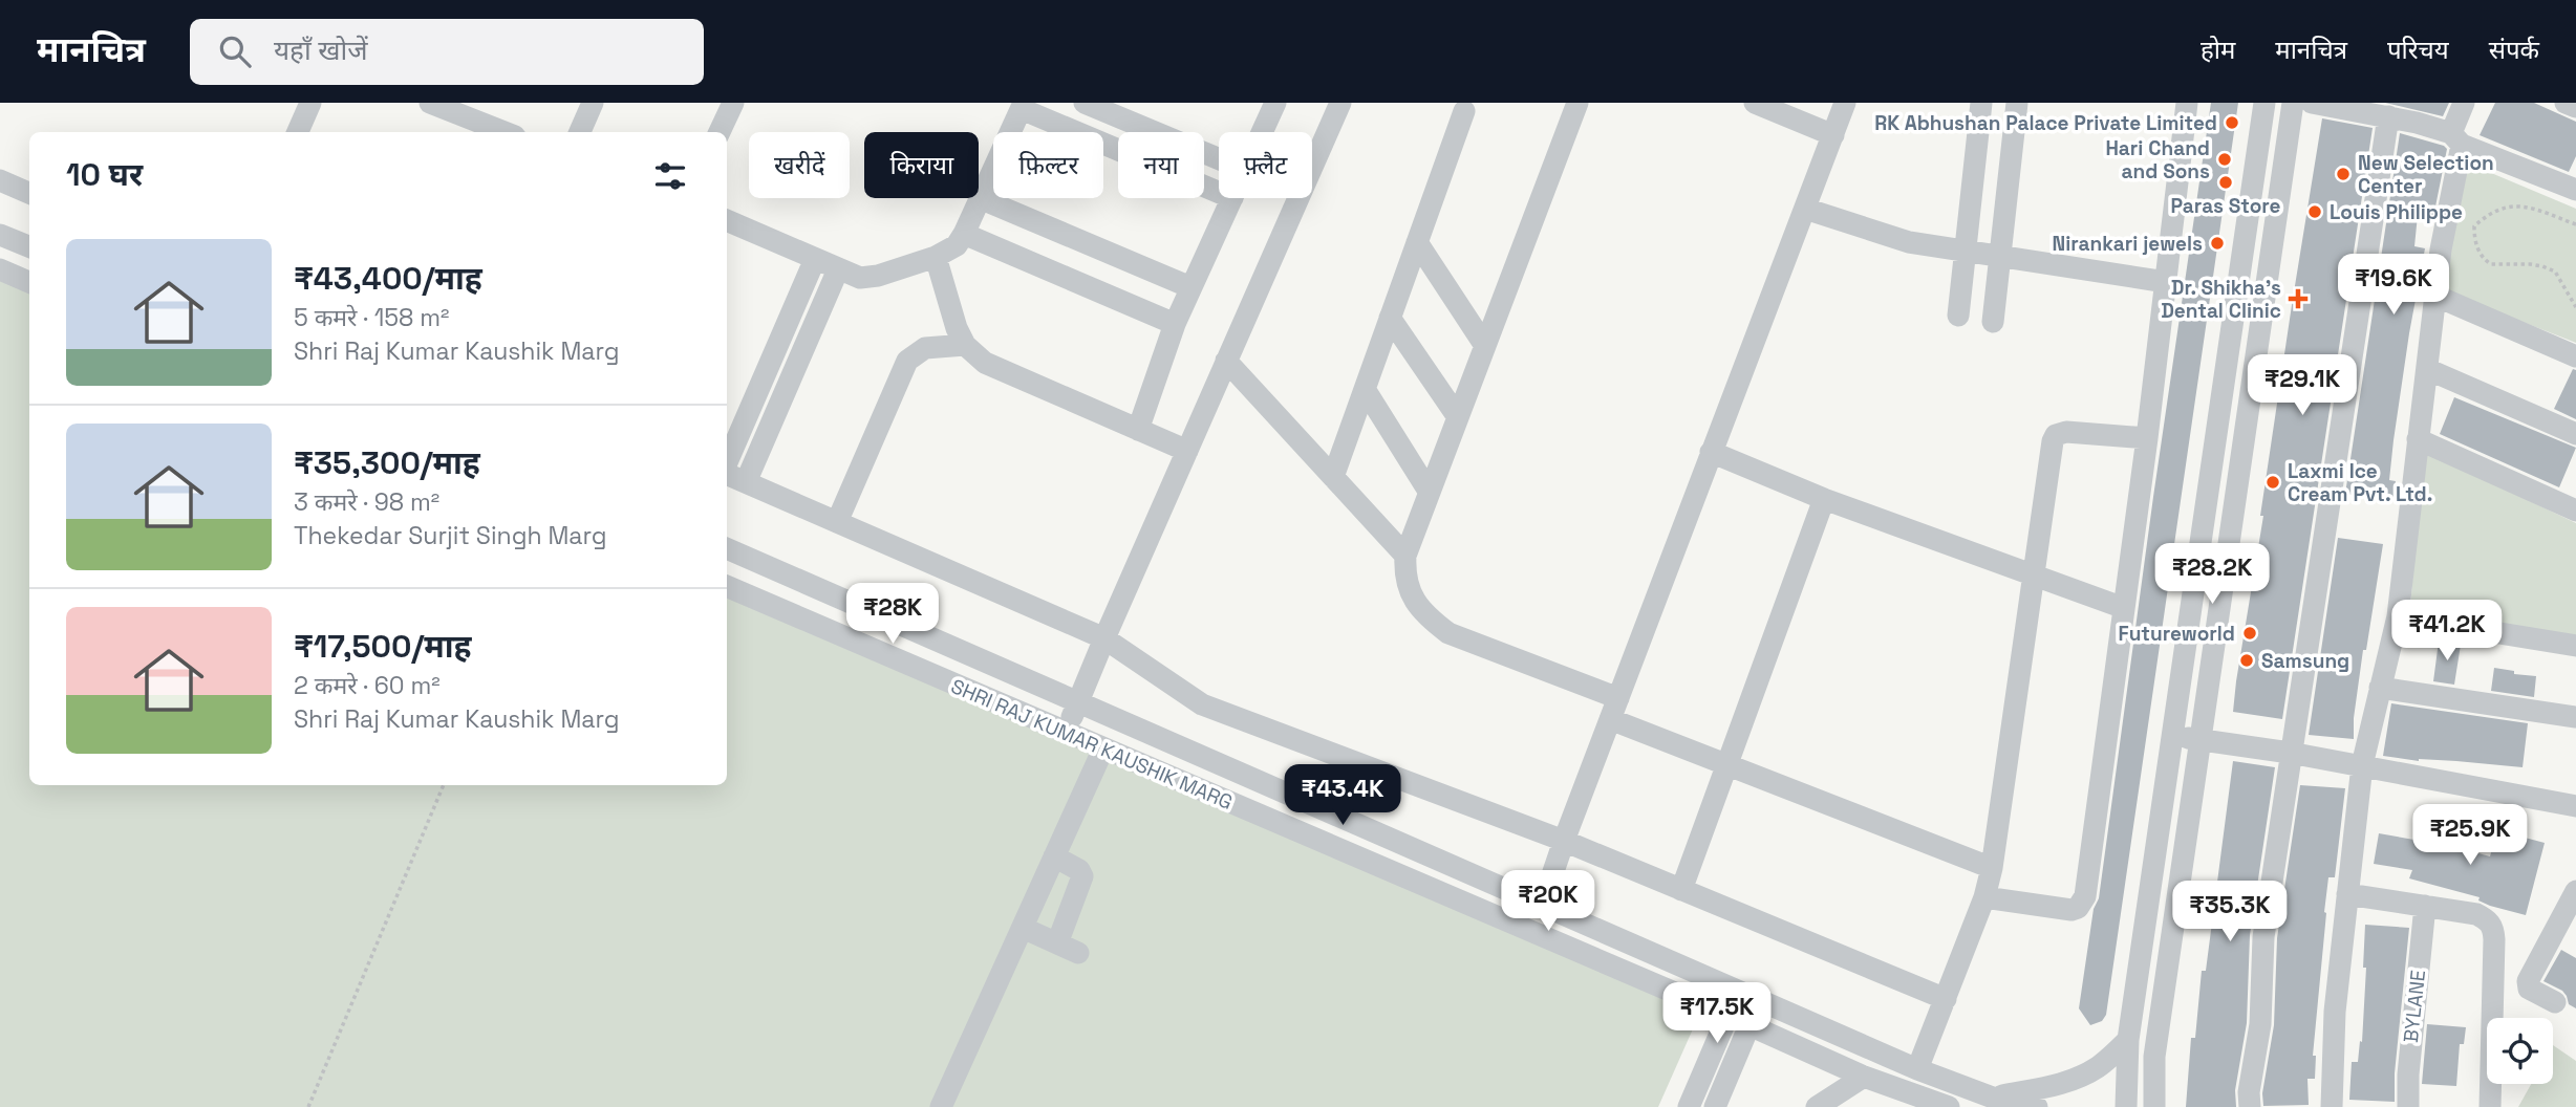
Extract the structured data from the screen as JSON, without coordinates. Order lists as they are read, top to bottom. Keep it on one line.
{"streets":{"street":["SHRI RAJ KUMAR KAUSHIK MARG","BYLANE"]},"places":{"other":["RK Abhushan Palace Private Limited","Hari Chand and Sons","New Selection Center","Paras Store","Louis Philippe","Nirankari jewels","Laxmi Ice Cream Pvt. Ltd.","Futureworld","Samsung"],"health":["Dr. Shikha's Dental Clinic"]},"page":{"header":"मानचित्र","search":"यहाँ खोजें","nav":["होम","मानचित्र","परिचय","संपर्क"],"chip":["खरीदें","किराया","फ़िल्टर","नया","फ़्लैट"],"heading":"10 घर","list":[{"name":"₹43,400/माह","note":"5 कमरे · 158 m² · Shri Raj Kumar Kaushik Marg"},{"name":"₹35,300/माह","note":"3 कमरे · 98 m² · Thekedar Surjit Singh Marg"},{"name":"₹17,500/माह","note":"2 कमरे · 60 m² · Shri Raj Kumar Kaushik Marg"}],"price":["₹19.6K","₹29.1K","₹28.2K","₹28K","₹41.2K","₹43.4K","₹25.9K","₹20K","₹35.3K","₹17.5K"]}}
